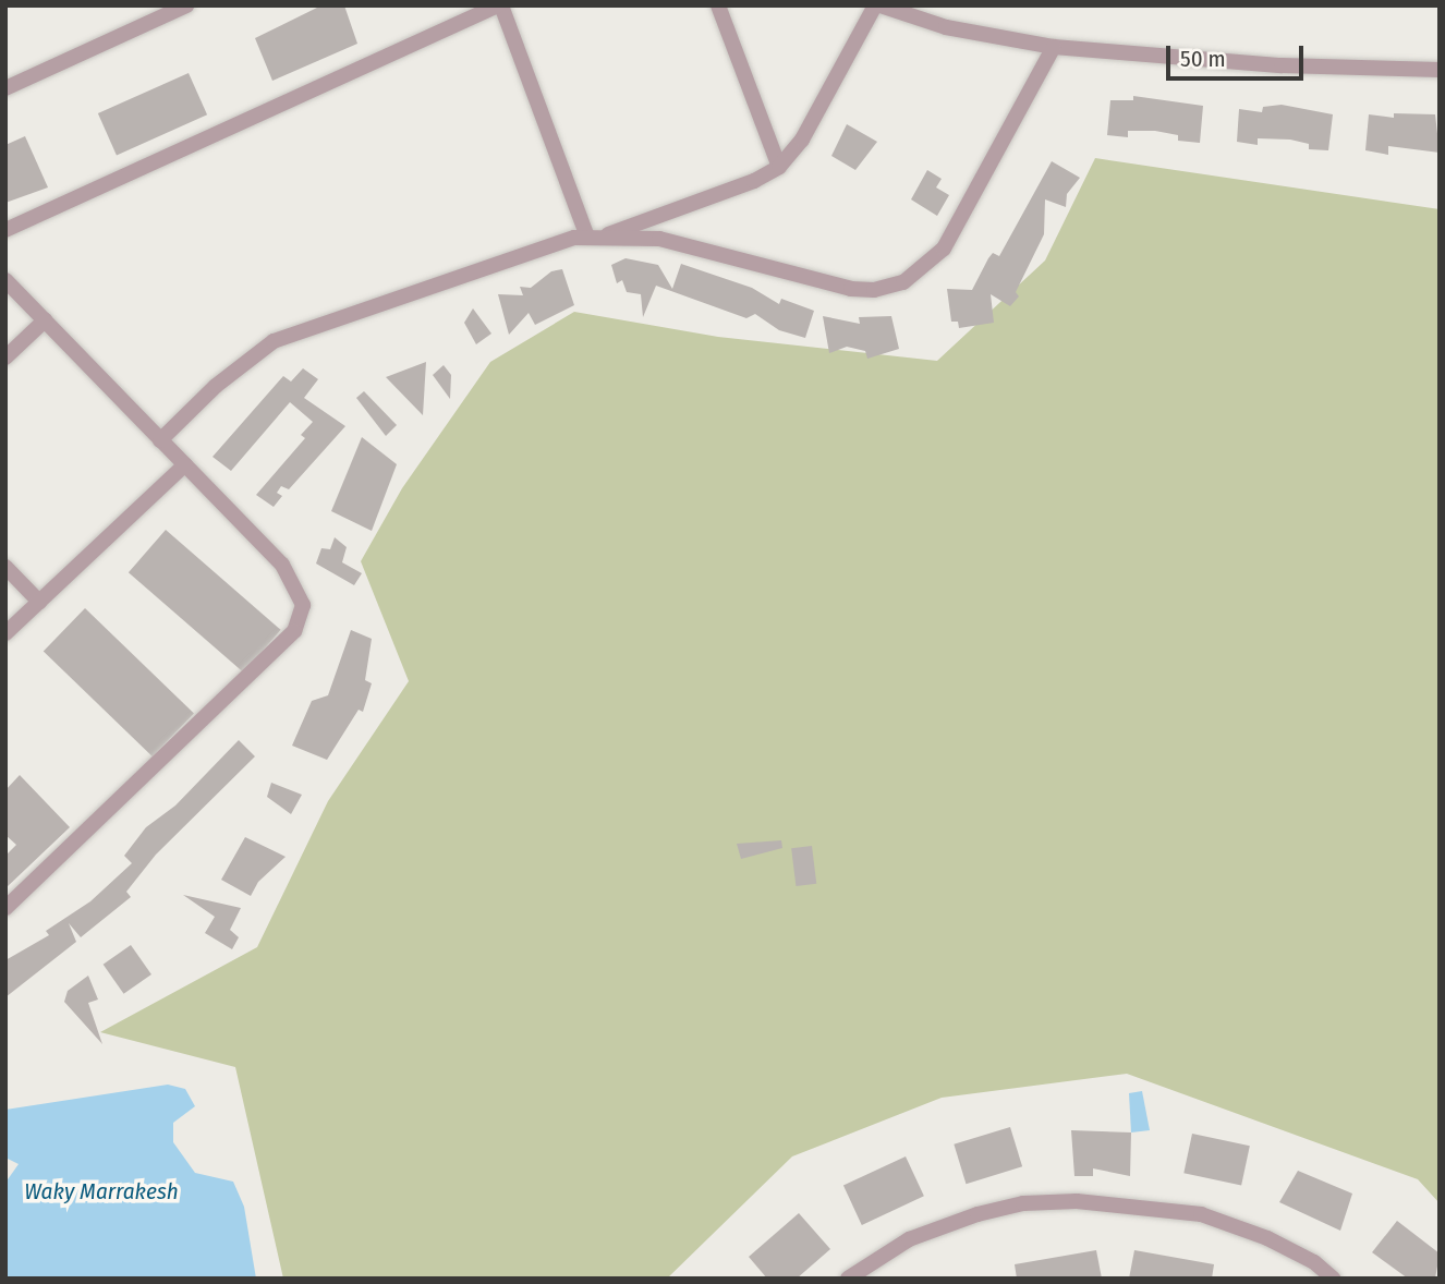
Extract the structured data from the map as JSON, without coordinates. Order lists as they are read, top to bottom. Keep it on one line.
{"water":["Waky Marrakesh"],"scale_bar":"50 m"}
